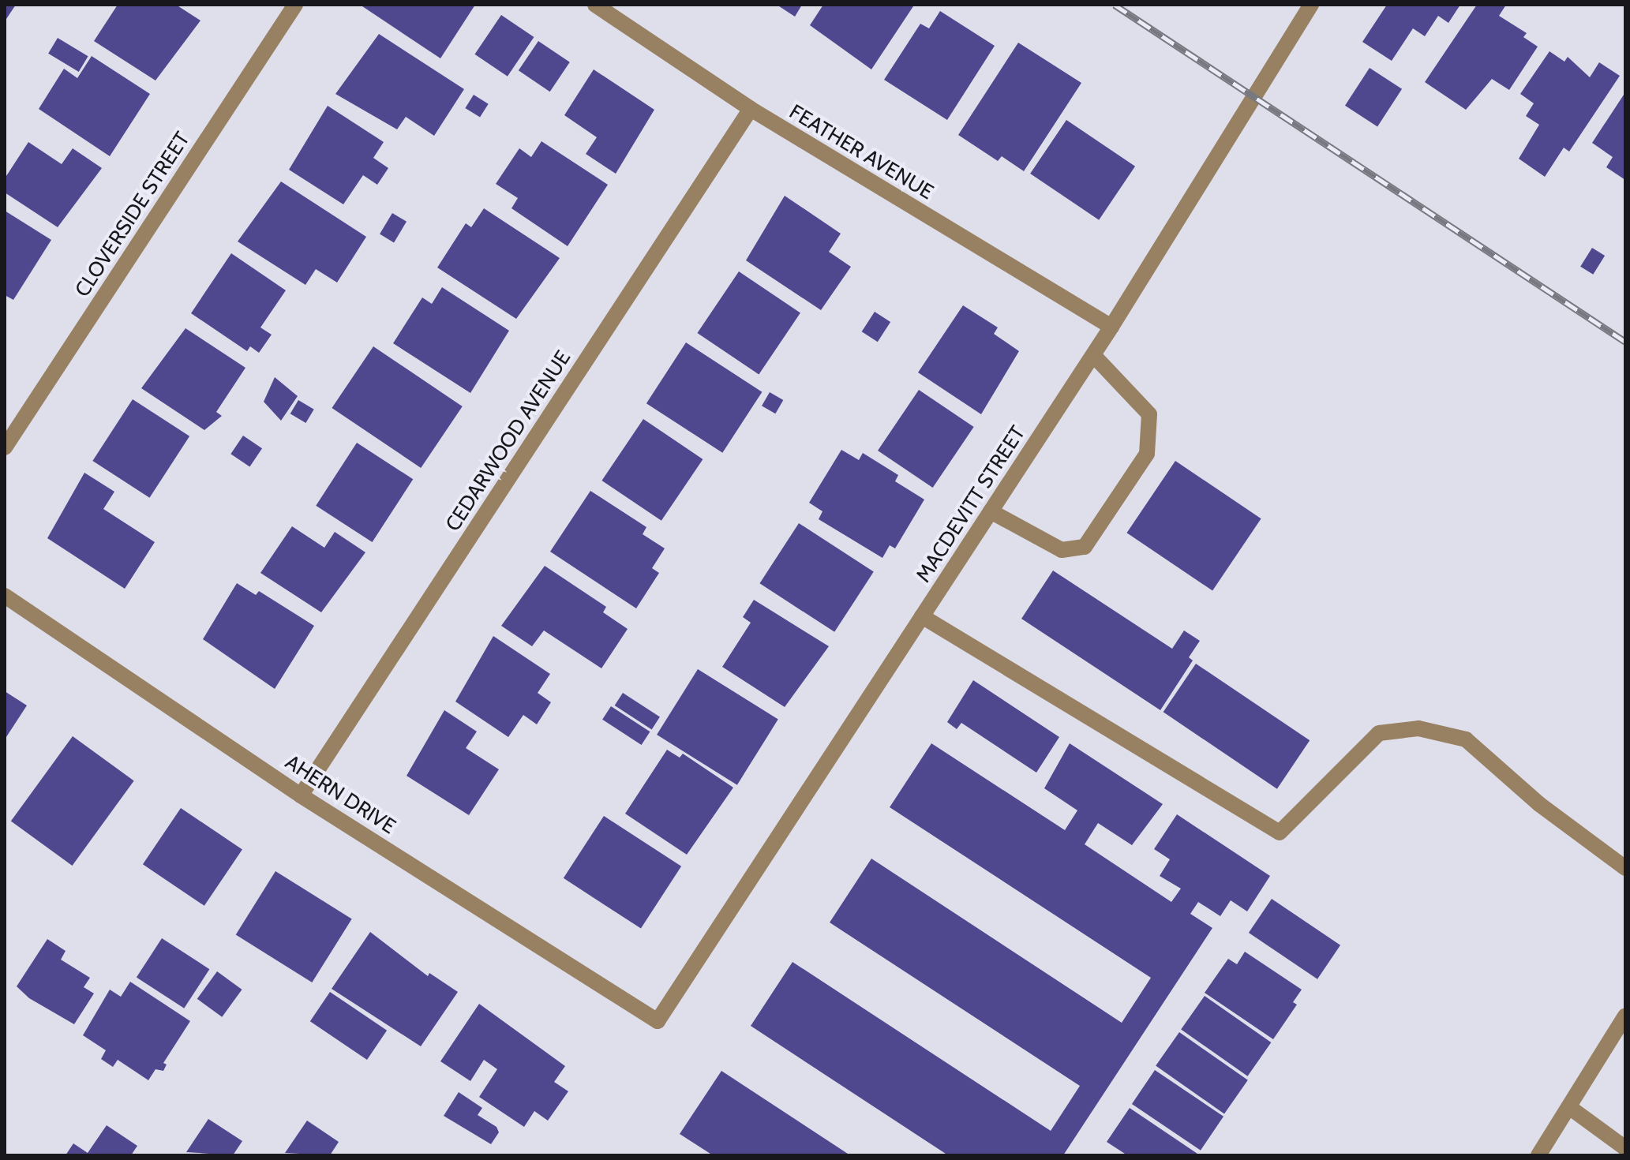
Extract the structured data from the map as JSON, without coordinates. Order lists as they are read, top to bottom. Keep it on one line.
{"streets":{"street":["FEATHER AVENUE","CLOVERSIDE STREET","CEDARWOOD AVENUE","MACDEVITT STREET","AHERN DRIVE"]},"crossings":[["FEATHER AVENUE","CEDARWOOD AVENUE"],["FEATHER AVENUE","MACDEVITT STREET"],["CEDARWOOD AVENUE","AHERN DRIVE"],["MACDEVITT STREET","AHERN DRIVE"]]}
